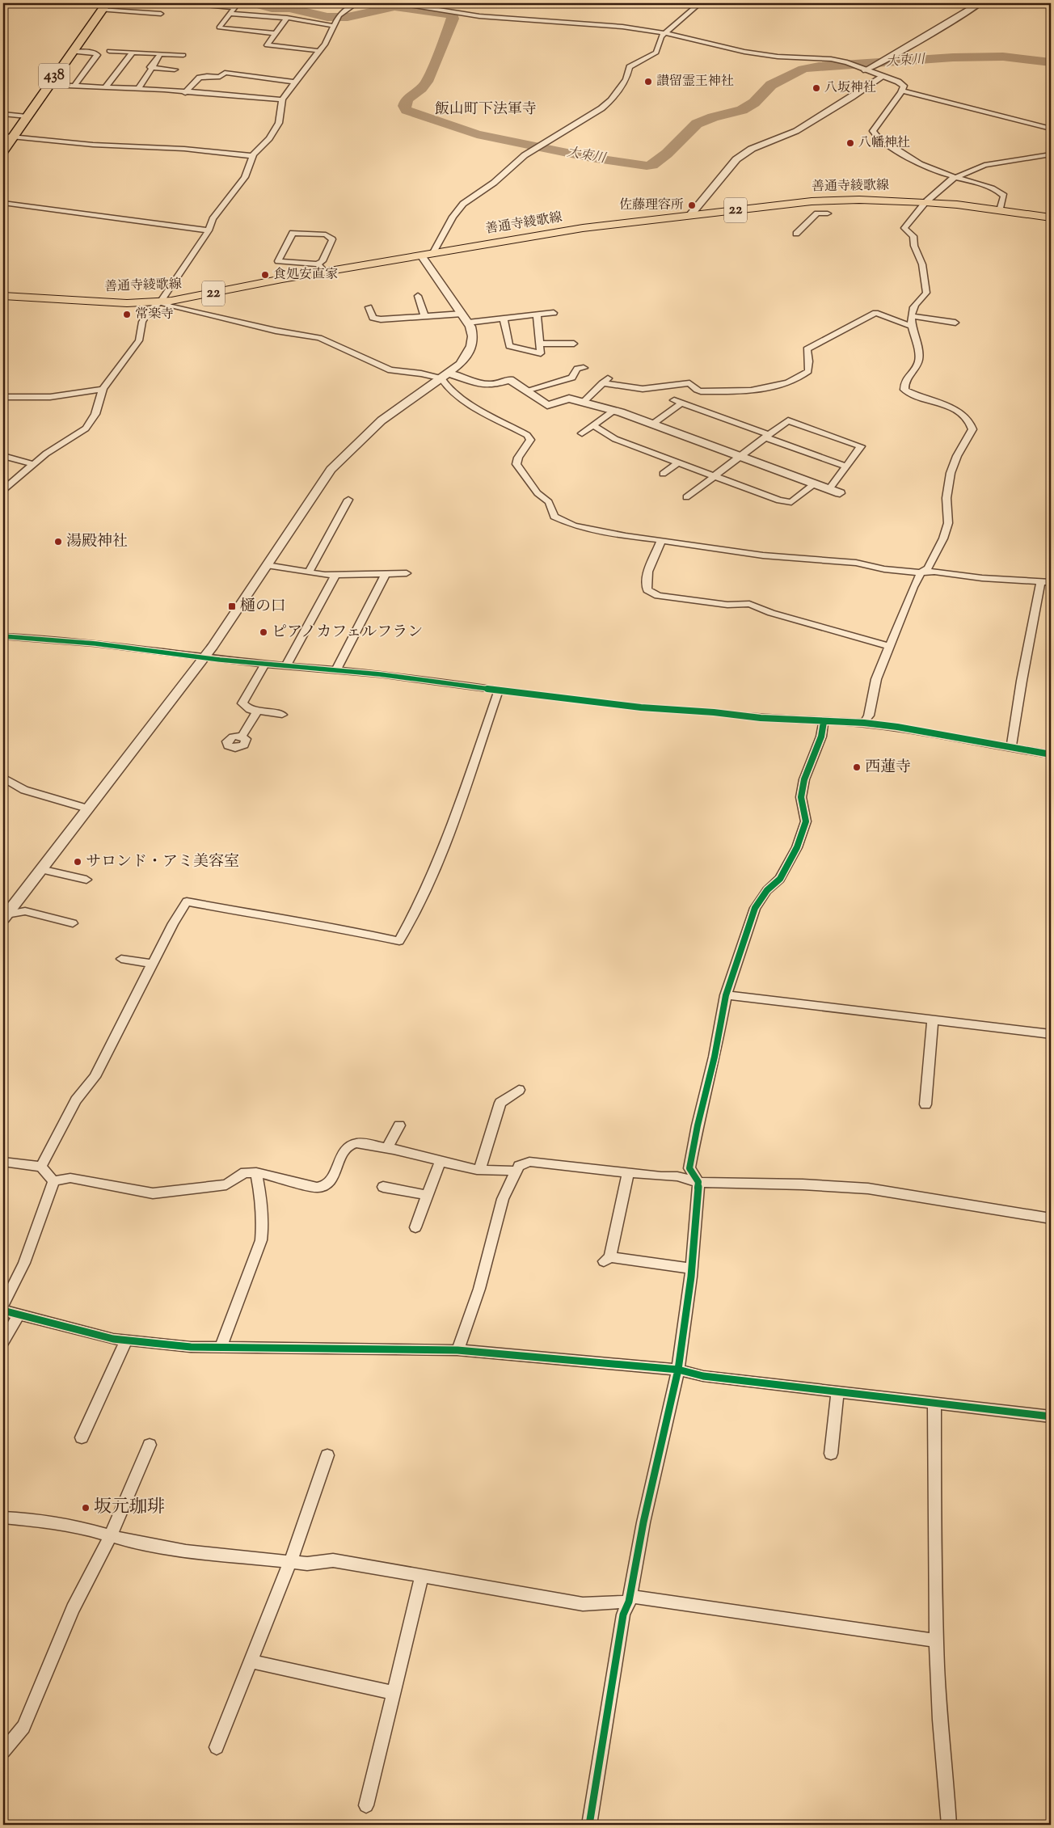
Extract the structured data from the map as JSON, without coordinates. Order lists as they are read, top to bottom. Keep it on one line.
{"streets":{"highway":["438"],"main road":["善通寺綾歌線","22"]},"districts":["飯山町下法軍寺"],"water":["大束川"],"places":{"other":["讃留霊王神社","八坂神社","八幡神社","佐藤理容所","食処安直家","常楽寺","湯殿神社","ピアノカフェルフラン","西蓮寺","サロンド・アミ美容室","坂元珈琲"],"transit":["樋の口"]}}
